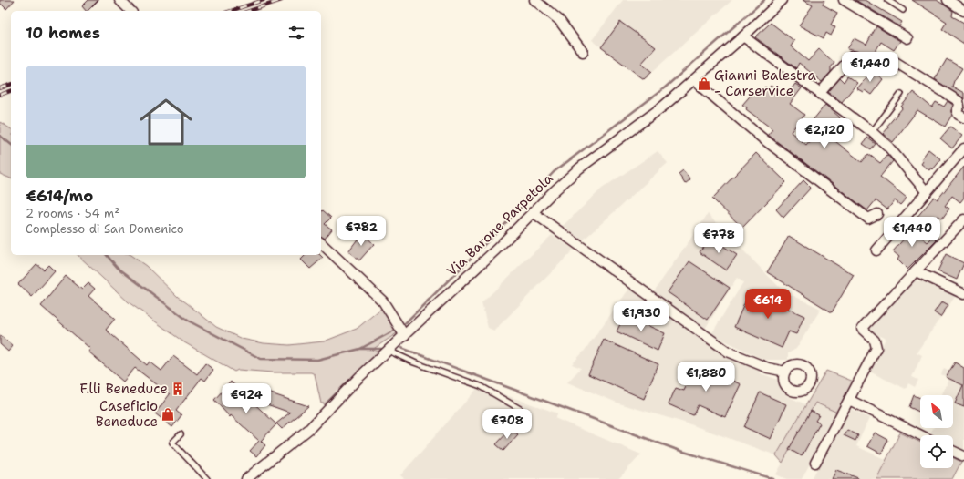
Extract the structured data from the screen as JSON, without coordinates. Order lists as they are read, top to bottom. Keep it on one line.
{"streets":{"street":["Via Barone Parpetola"]},"places":{"shop":["Gianni Balestra - Carservice","Caseficio Beneduce"],"building":["F.lli Beneduce"]},"north":"top left","page":{"heading":"10 homes","price":["€1,440","€2,120","€782","€1,440","€778","€614","€1,930","€1,880","€924","€708"],"list":[{"name":"€614/mo","note":"2 rooms · 54 m² · Complesso di San Domenico"}]}}
